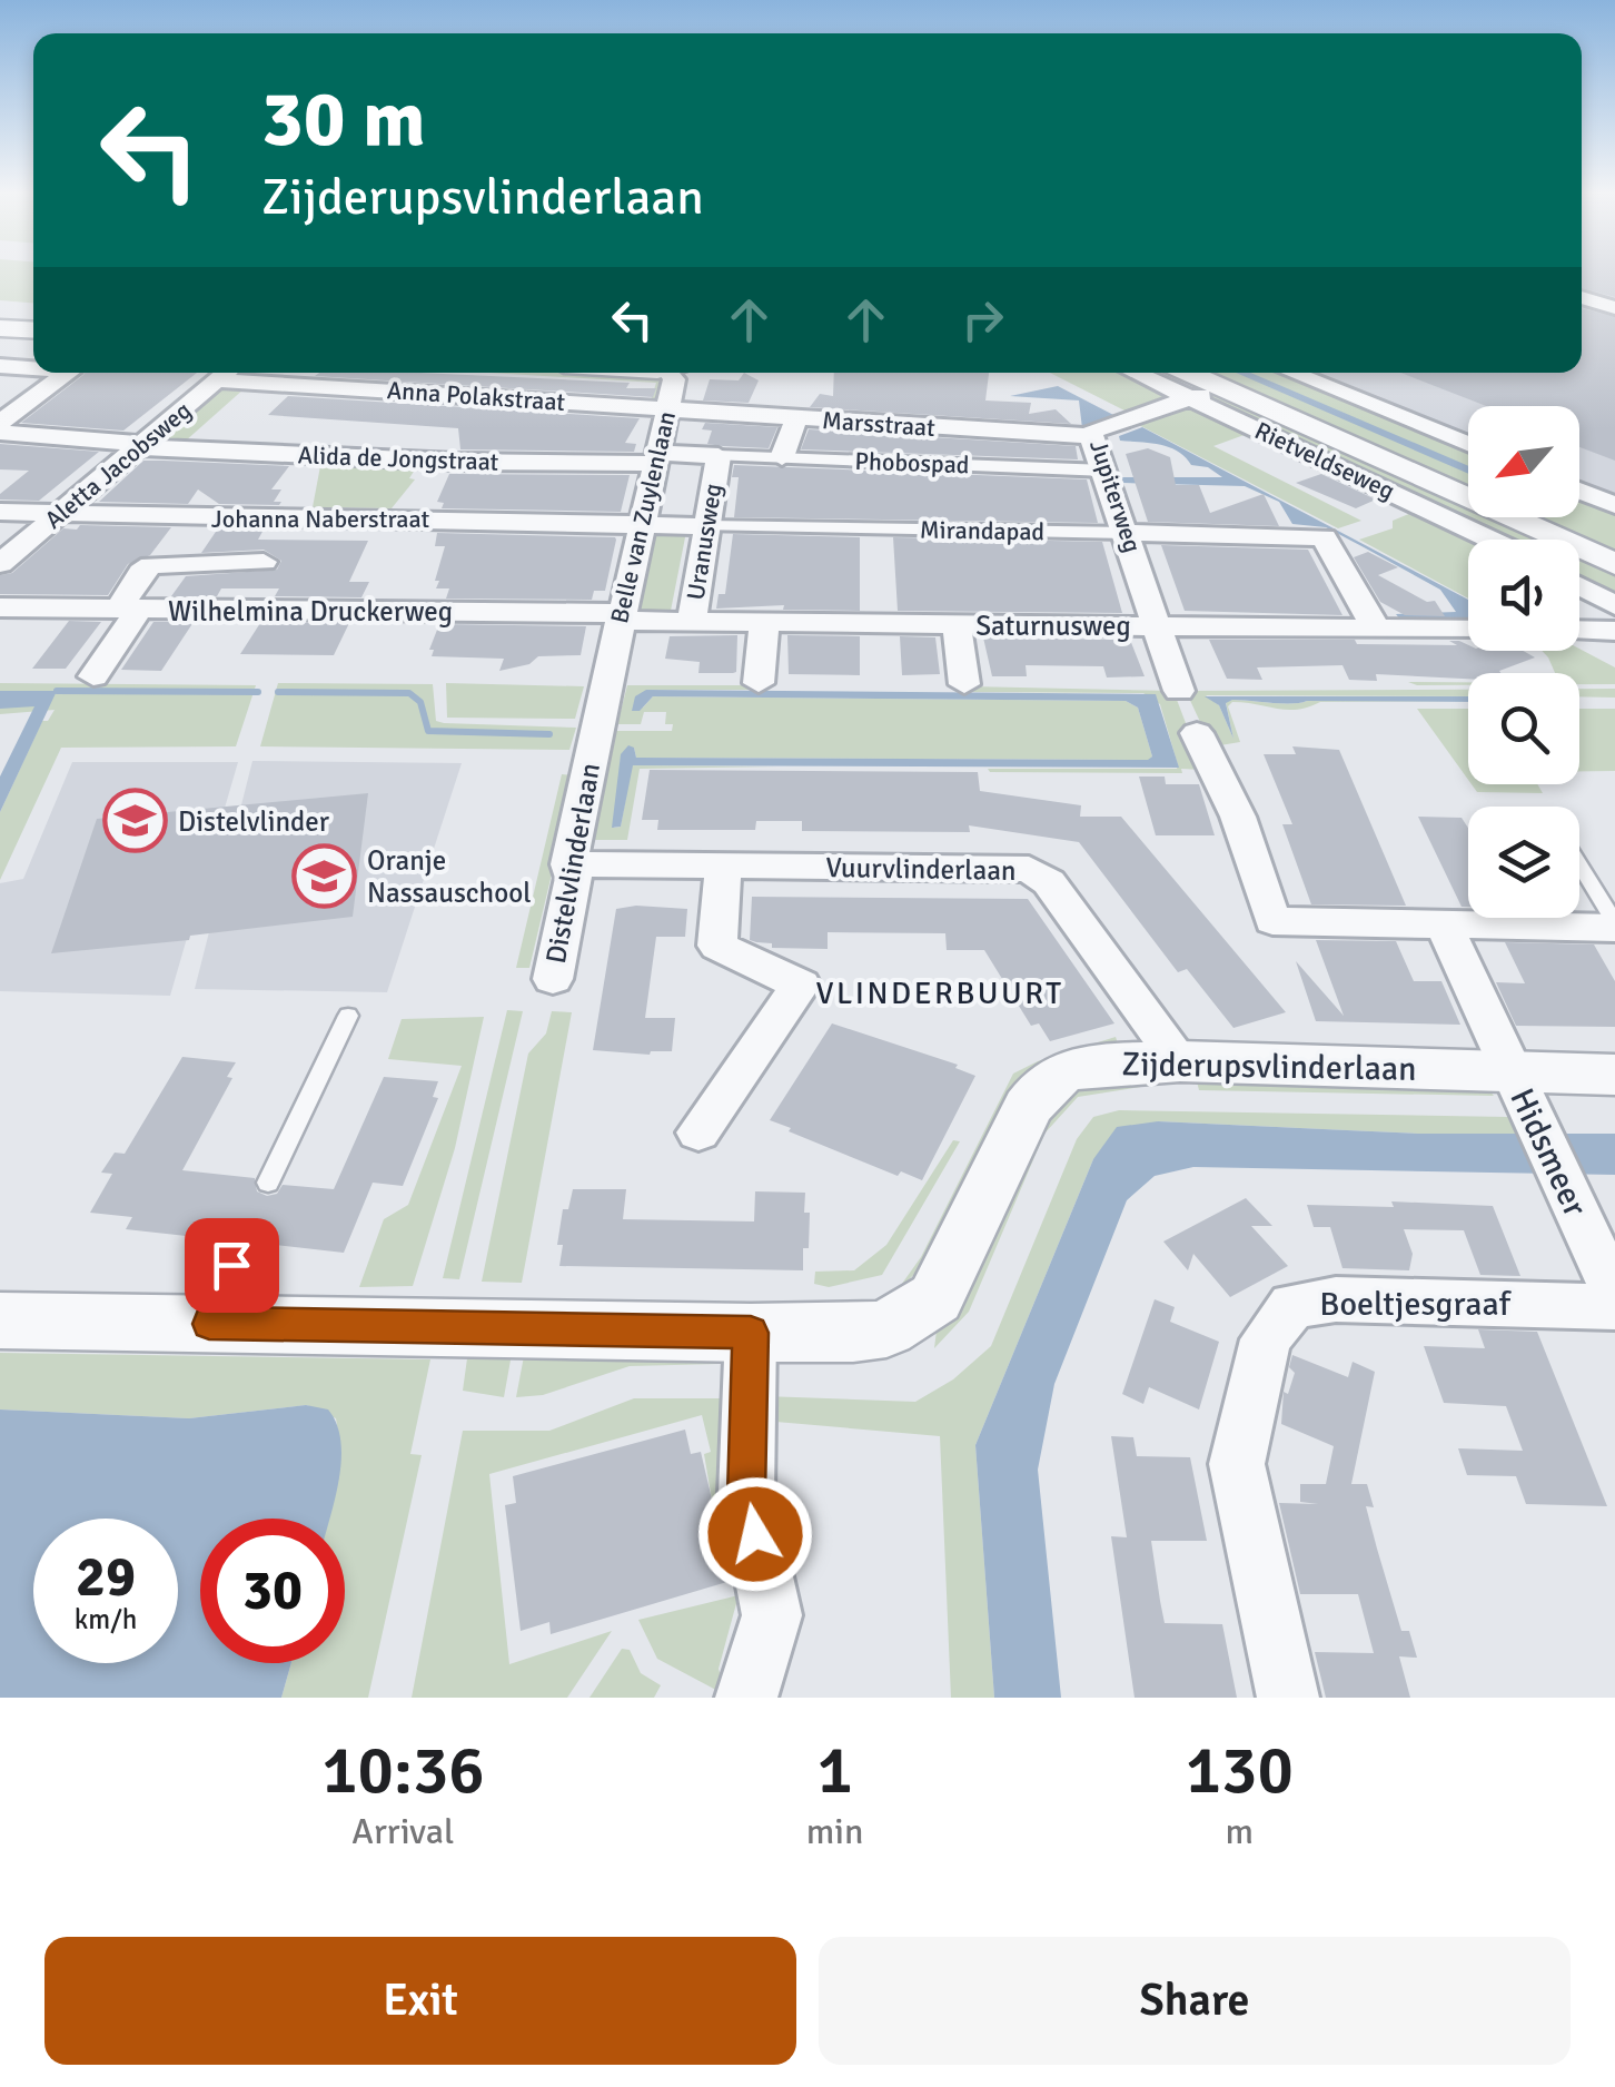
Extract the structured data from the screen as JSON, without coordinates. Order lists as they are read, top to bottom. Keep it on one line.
{"streets":{"street":["Anna Polakstraat","Marsstraat","Alida de Jongstraat","Rietveldseweg","Phobospad","Aletta Jacobsweg","Jupiterweg","Belle van Zuylenlaan","Johanna Naberstraat","Mirandapad","Uranusweg","Wilhelmina Druckerweg","Saturnusweg","Distelvlinderlaan","Vuurvlinderlaan","Zijderupsvlinderlaan","Hidsmeer","Boeltjesgraaf"]},"crossings":[["Anna Polakstraat","Marsstraat"],["Anna Polakstraat","Aletta Jacobsweg"],["Anna Polakstraat","Belle van Zuylenlaan"],["Marsstraat","Jupiterweg"],["Marsstraat","Belle van Zuylenlaan"],["Alida de Jongstraat","Aletta Jacobsweg"],["Alida de Jongstraat","Belle van Zuylenlaan"],["Alida de Jongstraat","Uranusweg"],["Rietveldseweg","Jupiterweg"],["Phobospad","Jupiterweg"],["Phobospad","Uranusweg"],["Aletta Jacobsweg","Johanna Naberstraat"],["Jupiterweg","Mirandapad"],["Jupiterweg","Saturnusweg"],["Belle van Zuylenlaan","Johanna Naberstraat"],["Belle van Zuylenlaan","Mirandapad"],["Belle van Zuylenlaan","Uranusweg"],["Belle van Zuylenlaan","Wilhelmina Druckerweg"],["Belle van Zuylenlaan","Saturnusweg"],["Belle van Zuylenlaan","Distelvlinderlaan"],["Johanna Naberstraat","Mirandapad"],["Mirandapad","Uranusweg"],["Mirandapad","Saturnusweg"],["Uranusweg","Saturnusweg"],["Wilhelmina Druckerweg","Saturnusweg"],["Distelvlinderlaan","Vuurvlinderlaan"],["Vuurvlinderlaan","Zijderupsvlinderlaan"],["Zijderupsvlinderlaan","Hidsmeer"]],"districts":["VLINDERBUURT"],"places":{"school or university":["Distelvlinder","Oranje Nassauschool"]},"north":"bottom left","page":{"turn":["30 m","Zijderupsvlinderlaan"],"speed":"29 km/h","limit":"30","eta":["10:36","Arrival","1","min","130","m"],"buttons":["Exit","Share"]}}
